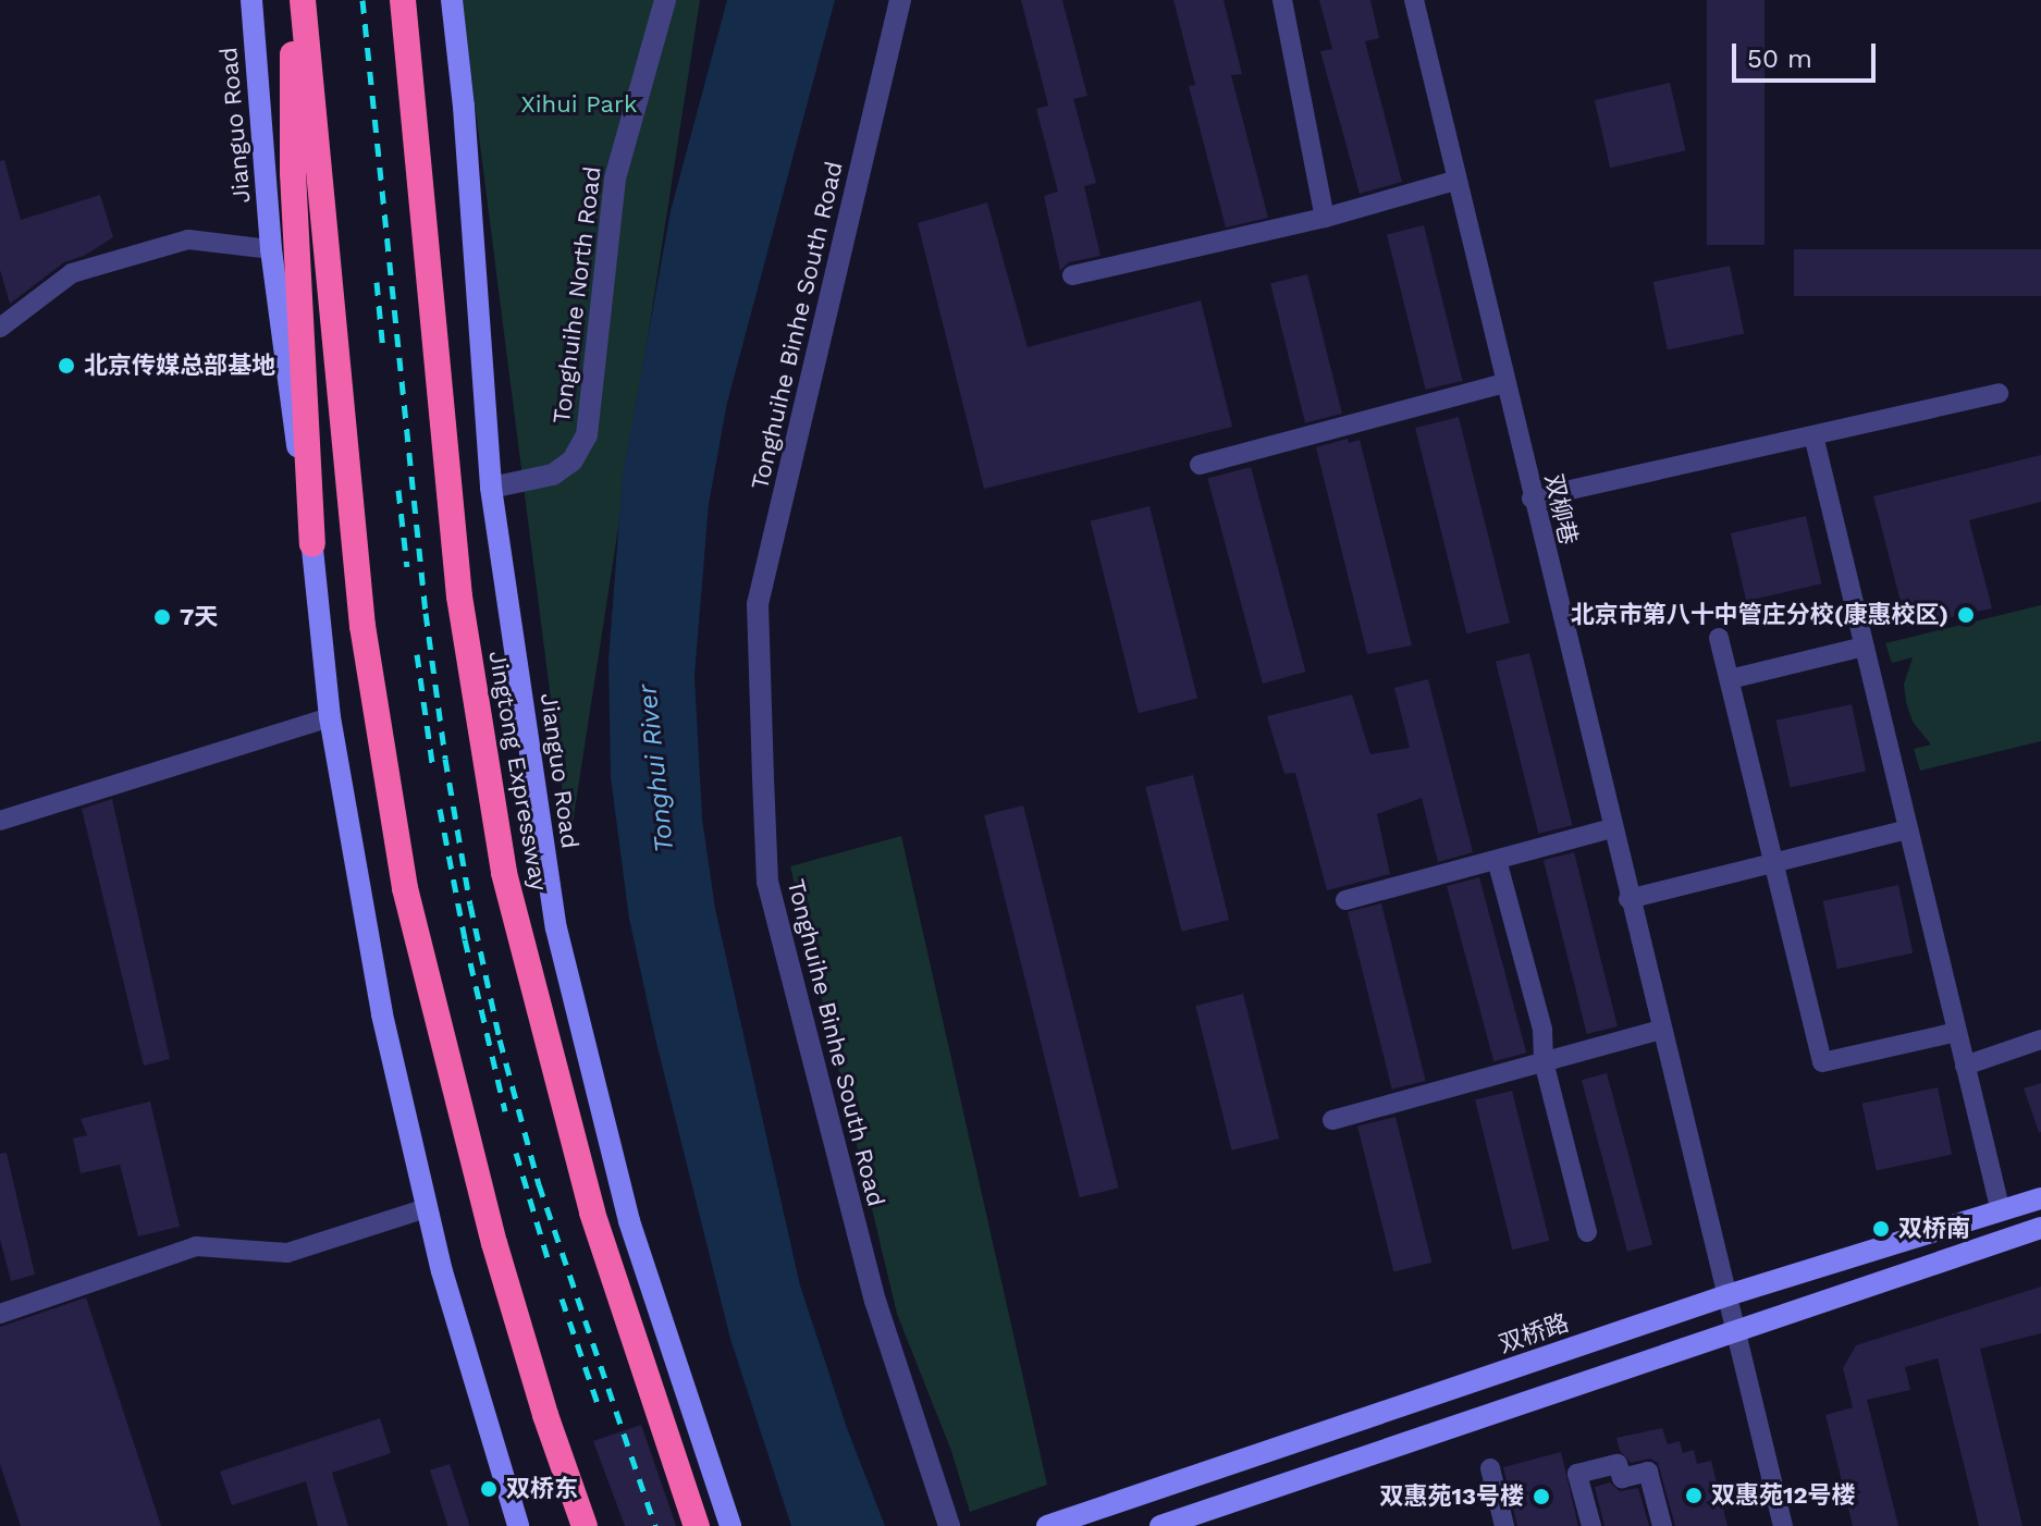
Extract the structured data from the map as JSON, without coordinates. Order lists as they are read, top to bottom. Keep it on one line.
{"streets":{"highway":["Jingtong Expressway"],"main road":["Jianguo Road","双桥路"],"street":["Tonghuihe North Road","Tonghuihe Binhe South Road","双柳巷"]},"crossings":[["Jianguo Road","Tonghuihe North Road"],["双柳巷","双桥路"]],"water":["Tonghui River"],"parks":["Xihui Park"],"places":["北京传媒总部基地","北京市第八十中管庄分校(康惠校区)","7天","双桥南","双桥东","双惠苑12号楼","双惠苑13号楼"],"scale_bar":"50 m"}
